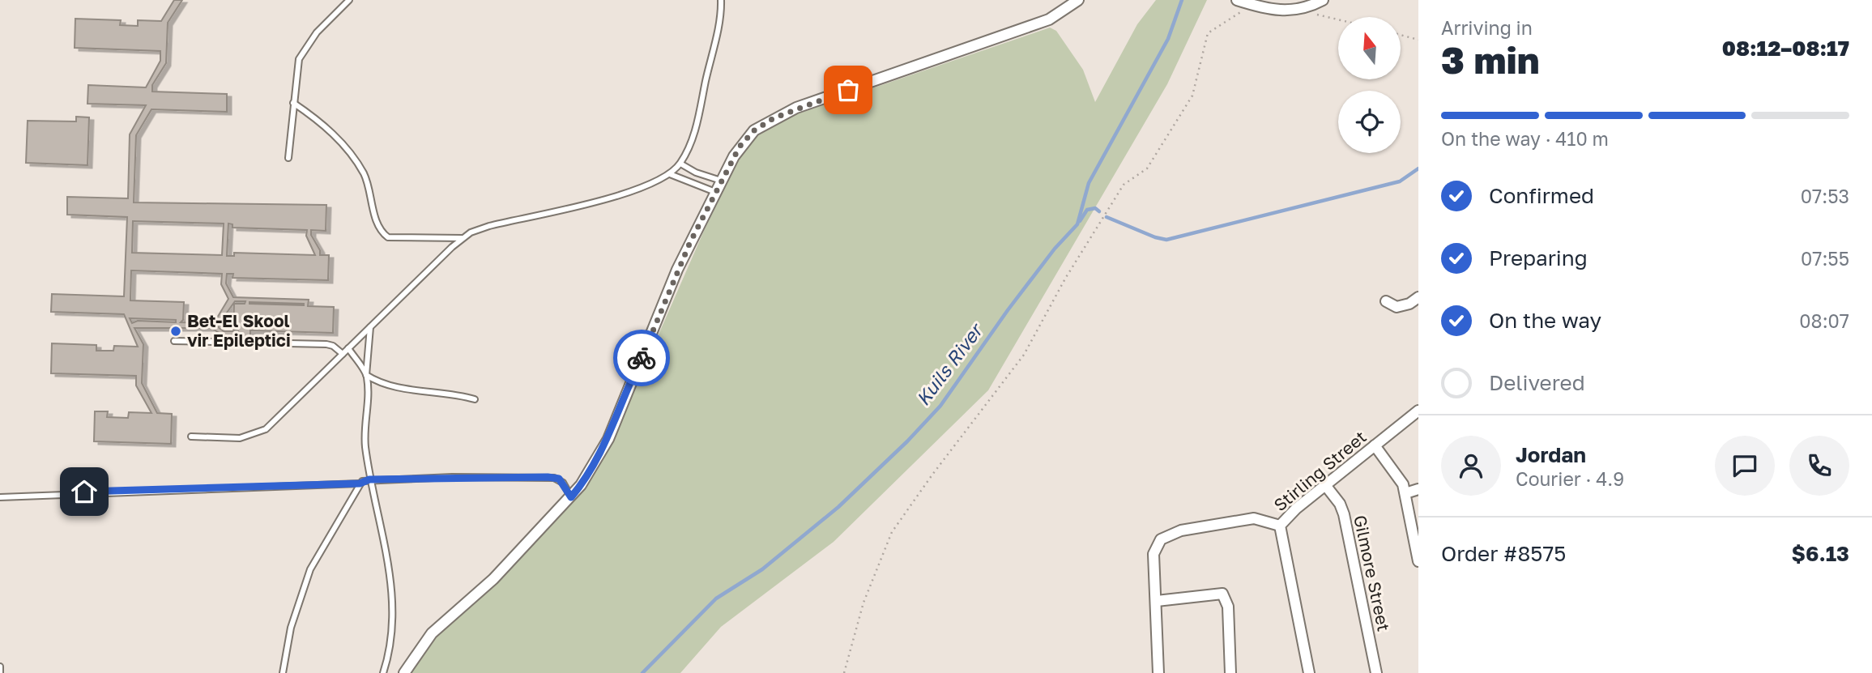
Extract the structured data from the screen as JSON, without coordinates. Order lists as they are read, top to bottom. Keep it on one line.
{"streets":{"street":["Stirling Street","Gilmore Street"]},"crossings":[["Stirling Street","Gilmore Street"]],"water":["Kuils River"],"places":["Bet-El Skool vir Epileptici"],"north":"top","page":{"heading":["3 min","Arriving in","08:12–08:17"],"panel":["Jordan","Courier · 4.9","Order #8575","$6.13"],"bar":"On the way · 410 m","list":[["Confirmed","07:53"],["Preparing","07:55"],["On the way","08:07"],"Delivered"]}}
